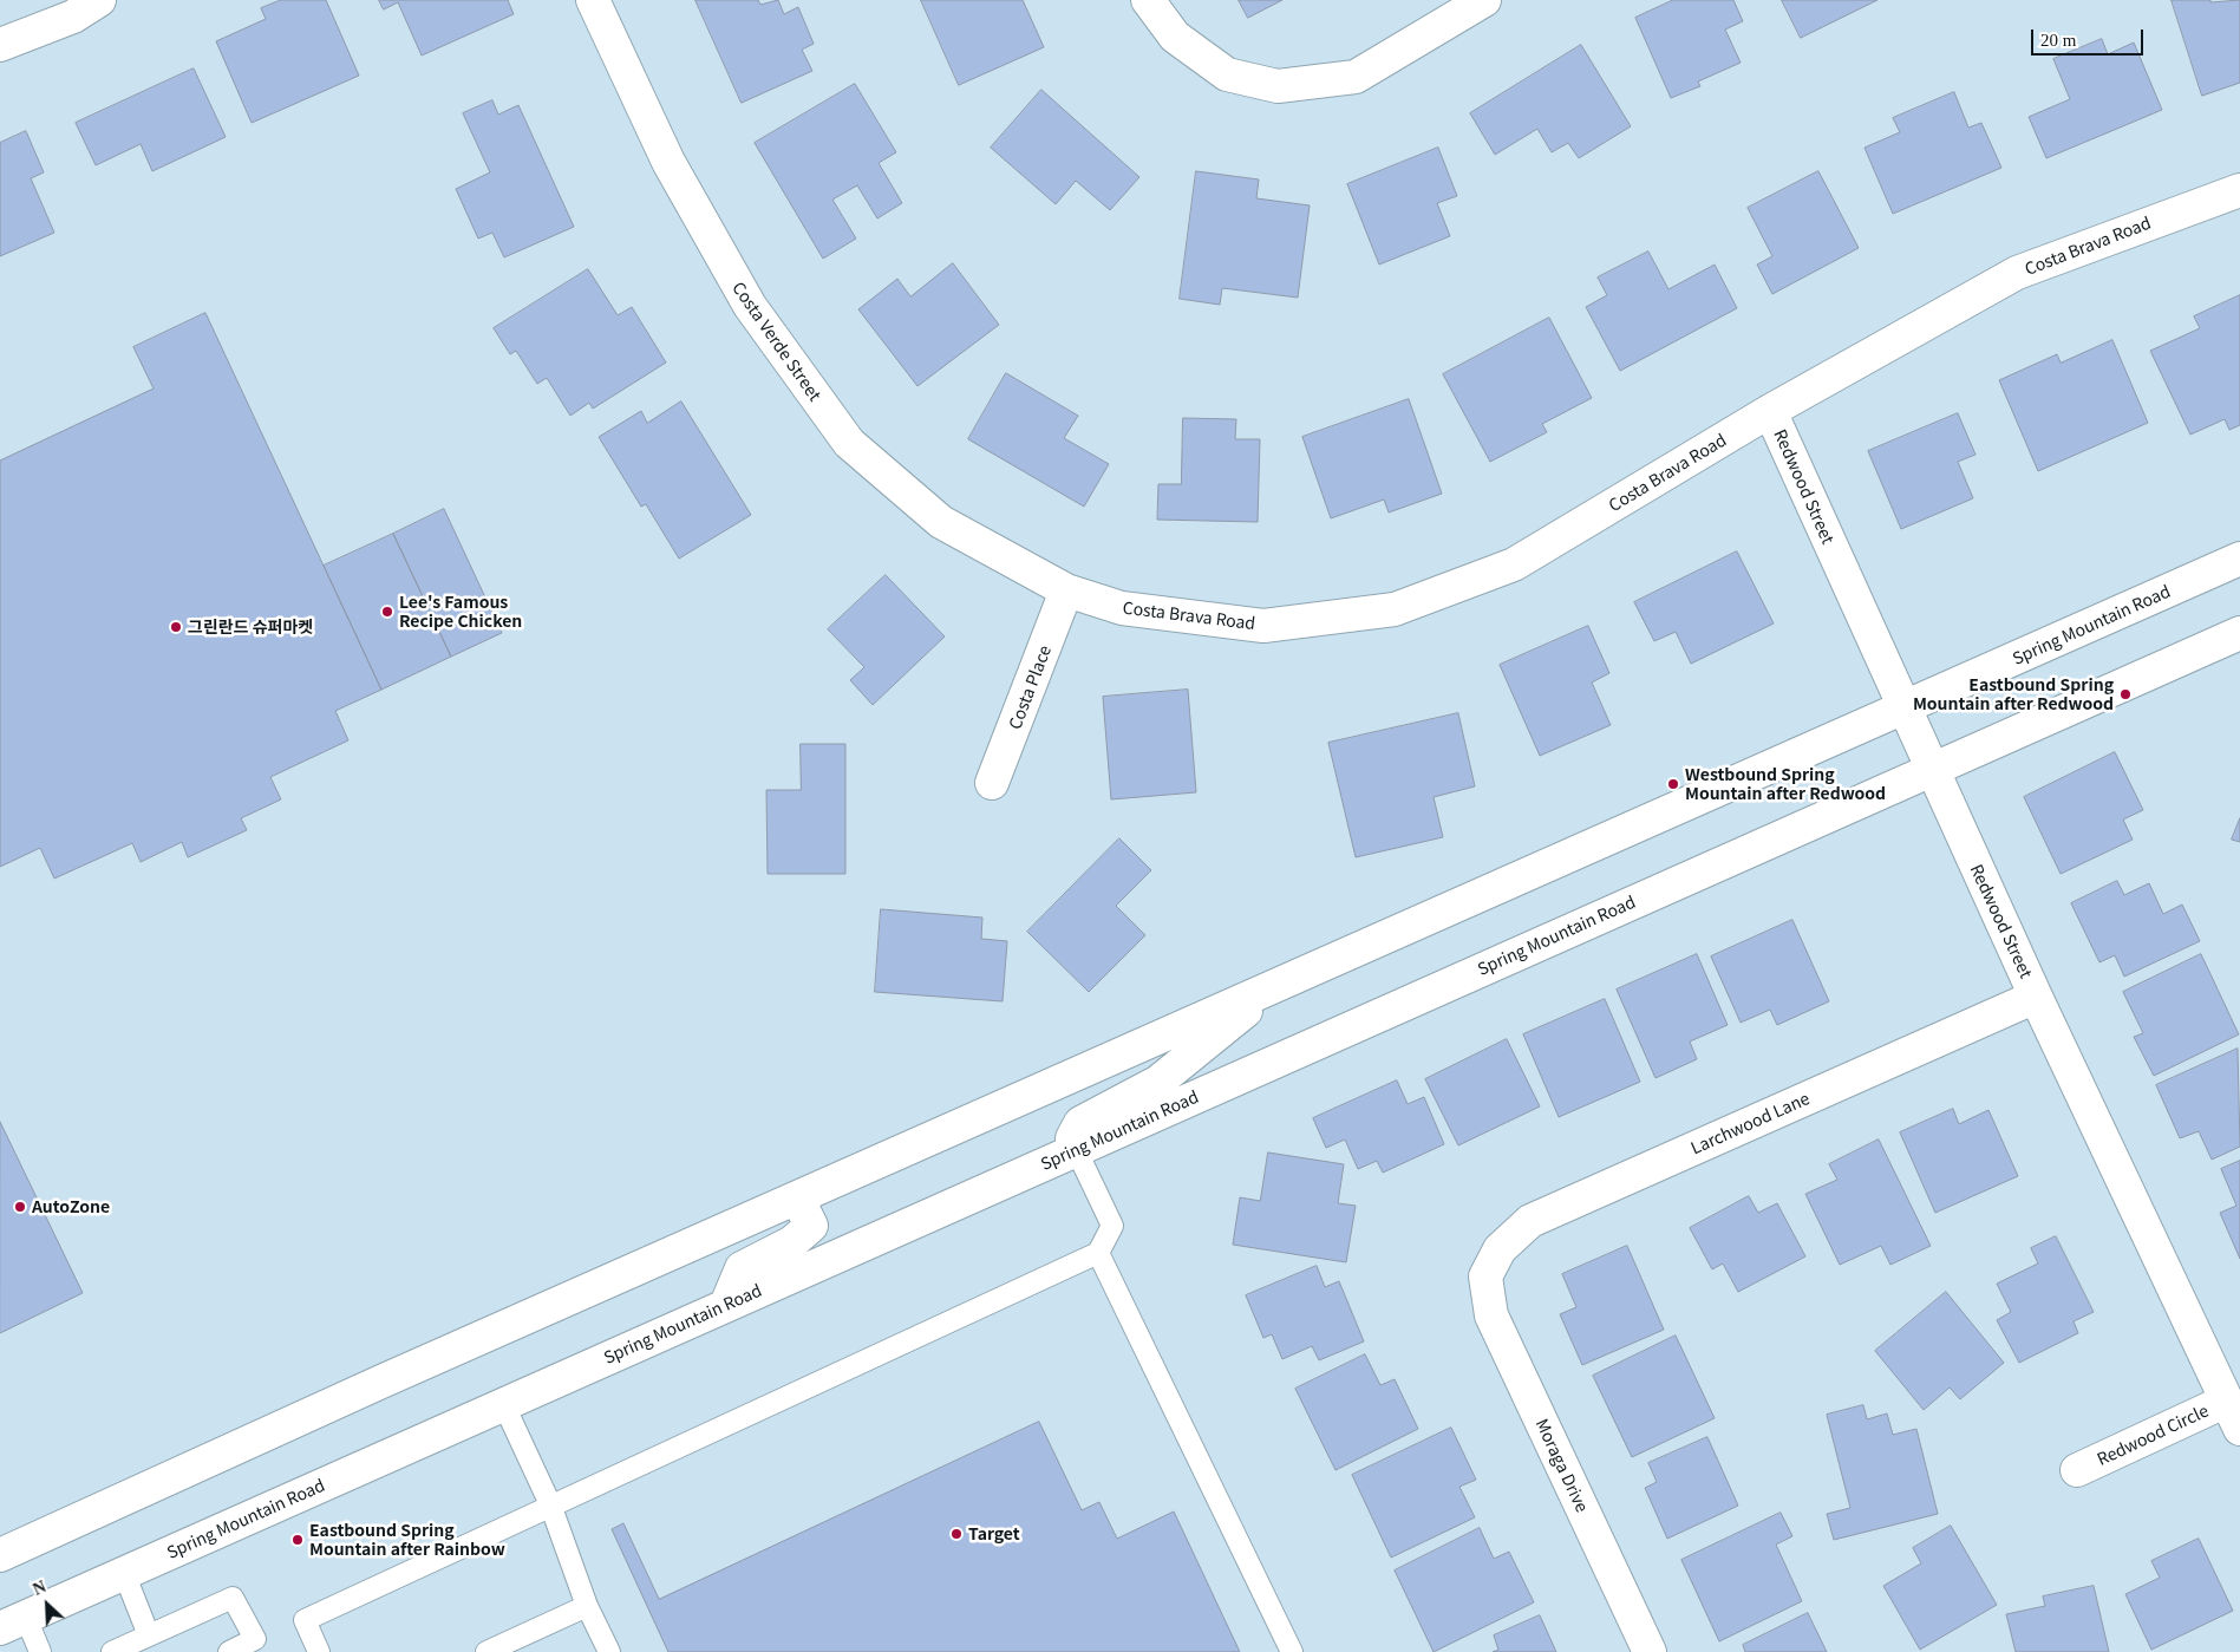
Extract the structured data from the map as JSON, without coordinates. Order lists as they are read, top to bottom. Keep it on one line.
{"streets":{"main road":["Costa Brava Road","Costa Verde Street","Redwood Street","Spring Mountain Road","Costa Place","Larchwood Lane","Redwood Circle","Moraga Drive"]},"crossings":[["Costa Brava Road","Costa Verde Street"],["Costa Brava Road","Redwood Street"],["Costa Brava Road","Costa Place"],["Costa Verde Street","Costa Place"],["Redwood Street","Spring Mountain Road"],["Redwood Street","Larchwood Lane"],["Redwood Street","Redwood Circle"],["Larchwood Lane","Moraga Drive"]],"places":["Lee's Famous Recipe Chicken","그린란드 슈퍼마켓","Eastbound Spring Mountain after Redwood","Westbound Spring Mountain after Redwood","AutoZone","Target","Eastbound Spring Mountain after Rainbow"],"scale_bar":"20 m","north":"top left"}
